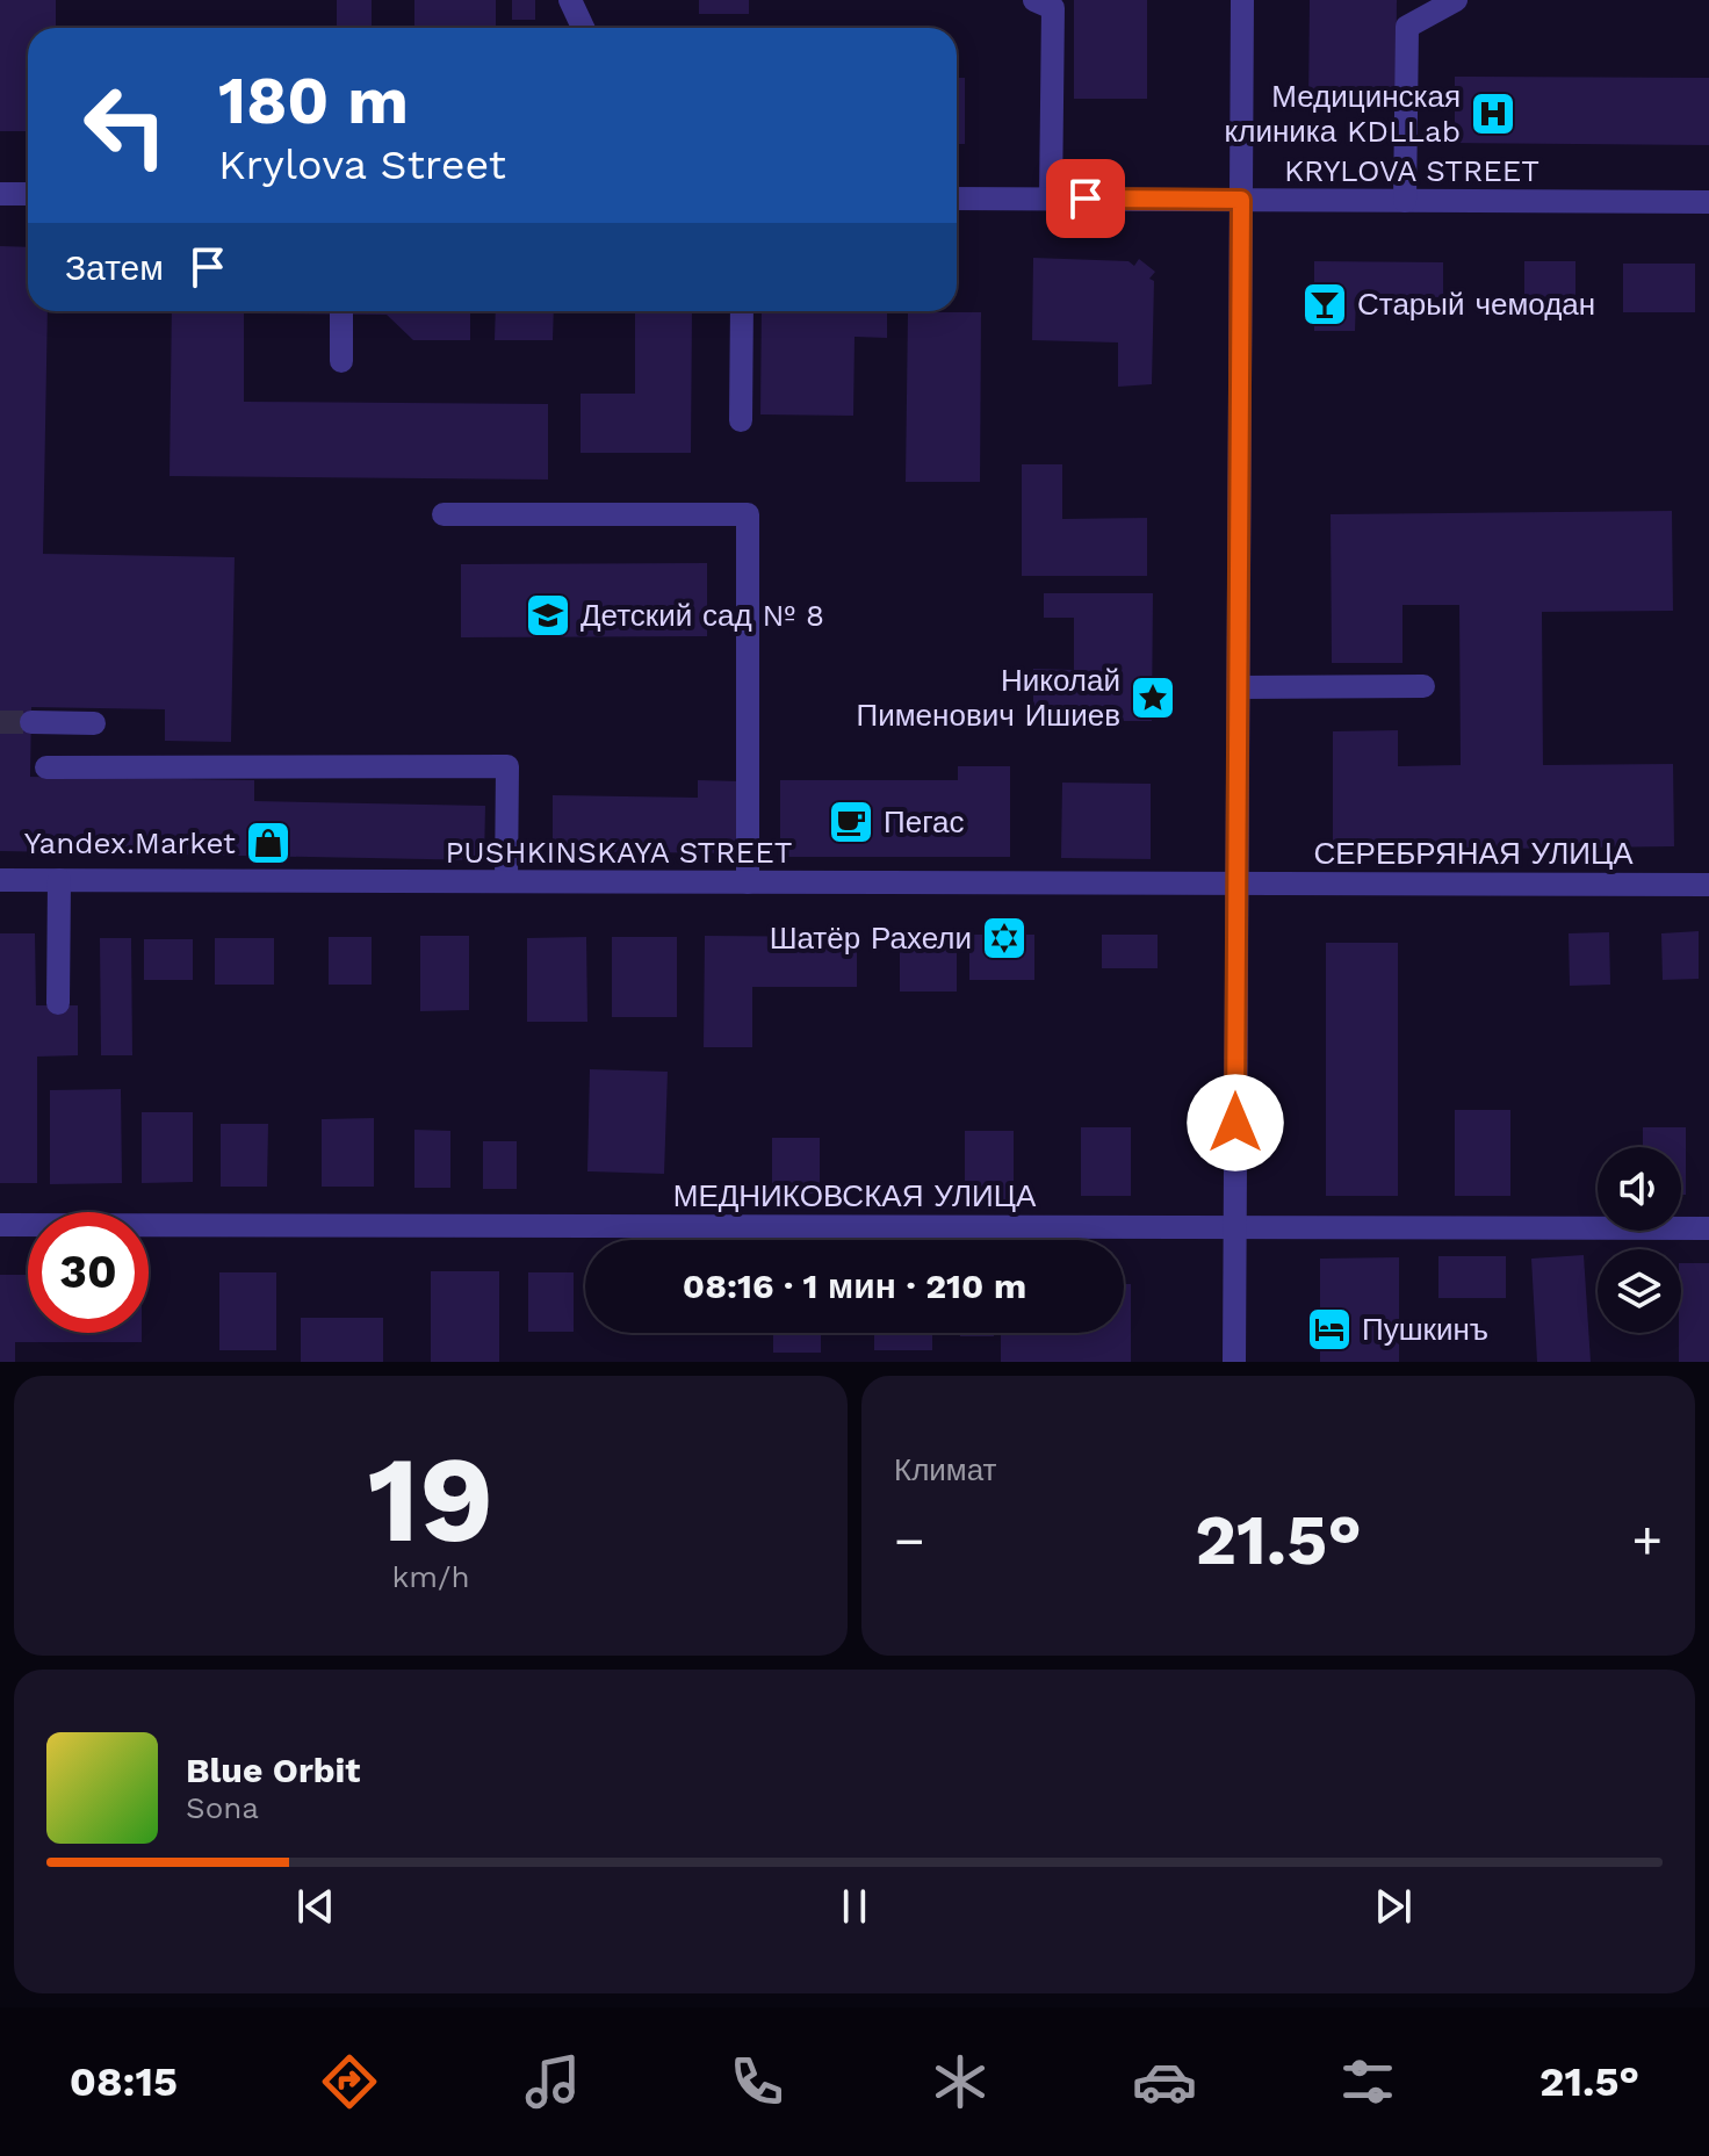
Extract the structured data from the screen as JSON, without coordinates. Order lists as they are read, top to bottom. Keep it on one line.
{"streets":{"street":["KRYLOVA STREET","PUSHKINSKAYA STREET","СЕРЕБРЯНАЯ УЛИЦА","МЕДНИКОВСКАЯ УЛИЦА"]},"crossings":[["PUSHKINSKAYA STREET","СЕРЕБРЯНАЯ УЛИЦА"]],"places":{"hospital":["Медицинская клиника KDLLab"],"bar":["Старый чемодан"],"school or university":["Детский сад № 8"],"place":["Николай Пименович Ишиев"],"cafe":["Пегас"],"shop":["Yandex.Market"],"synagogue":["Шатёр Рахели"],"hotel":["Пушкинъ"]},"page":{"turn":["180 m","Krylova Street"],"then":"Затем","limit":"30","trip":"08:16 · 1 мин · 210 m","tile":[["19","km/h"],"Климат"],"heat":["−","21.5°","+"],"song":["Blue Orbit","Sona"],"tabs":["08:15","21.5°"]}}
